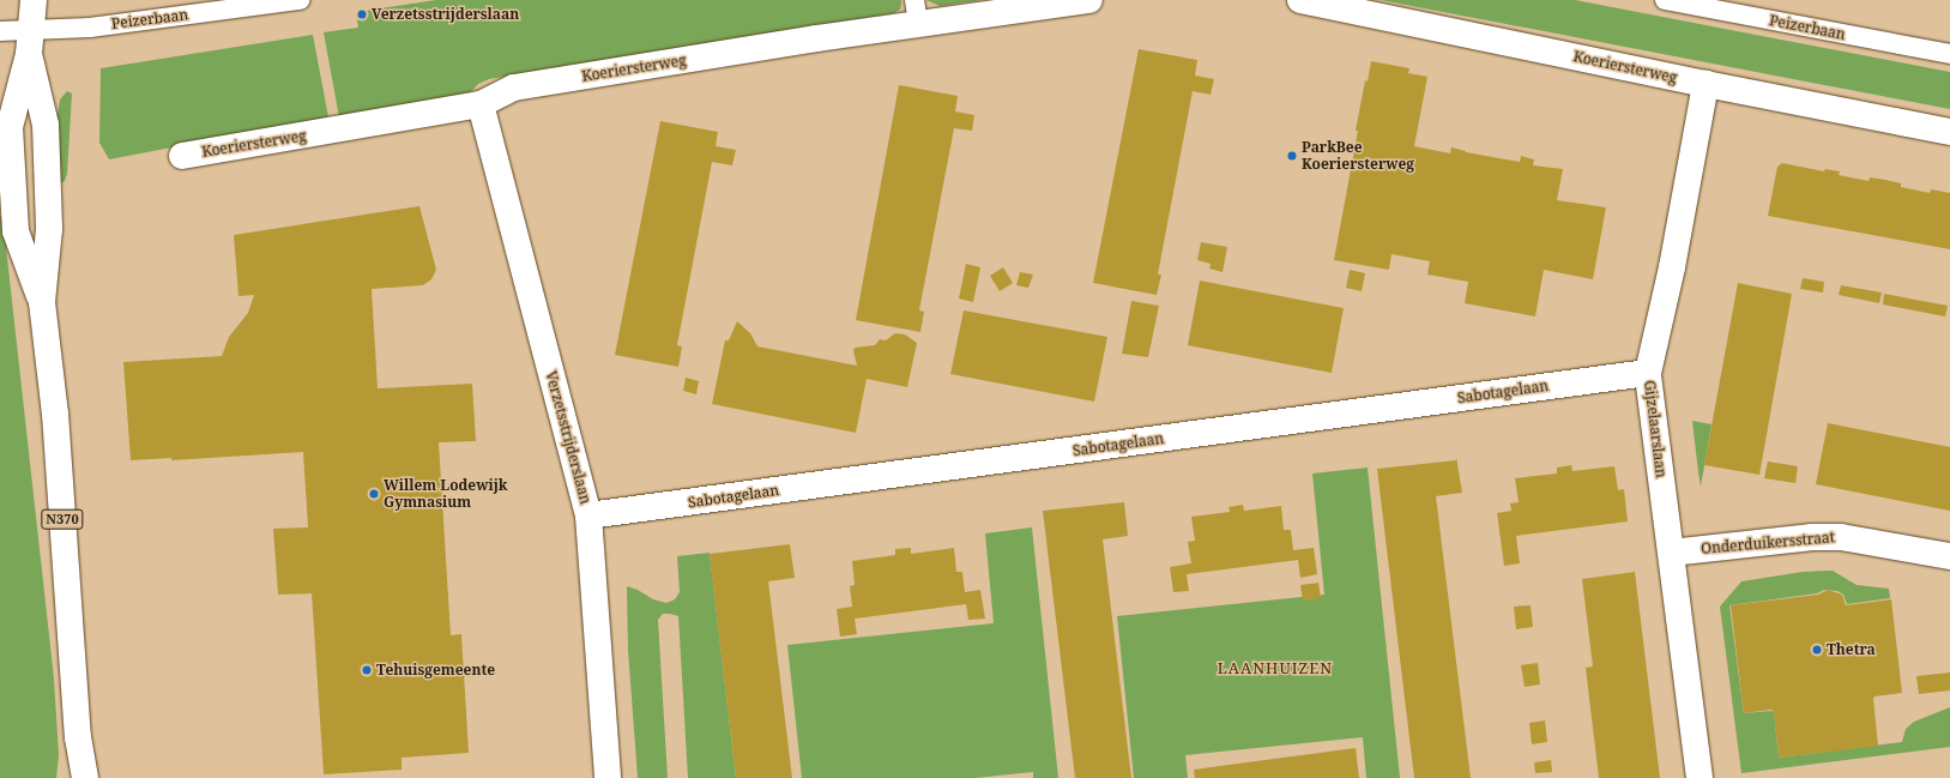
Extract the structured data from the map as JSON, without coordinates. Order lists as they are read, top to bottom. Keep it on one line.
{"streets":{"main road":["Koeriersterweg","Sabotagelaan","Gijzelaarslaan","Verzetsstrijderslaan","N370","Onderduikersstraat"],"lane":["Peizerbaan"]},"crossings":[["Peizerbaan","N370"],["Koeriersterweg","Gijzelaarslaan"],["Koeriersterweg","Verzetsstrijderslaan"],["Sabotagelaan","Gijzelaarslaan"],["Sabotagelaan","Verzetsstrijderslaan"],["Gijzelaarslaan","Onderduikersstraat"]],"districts":["LAANHUIZEN"],"places":["Verzetsstrijderslaan","ParkBee Koeriersterweg","Willem Lodewijk Gymnasium","Thetra","Tehuisgemeente"]}
